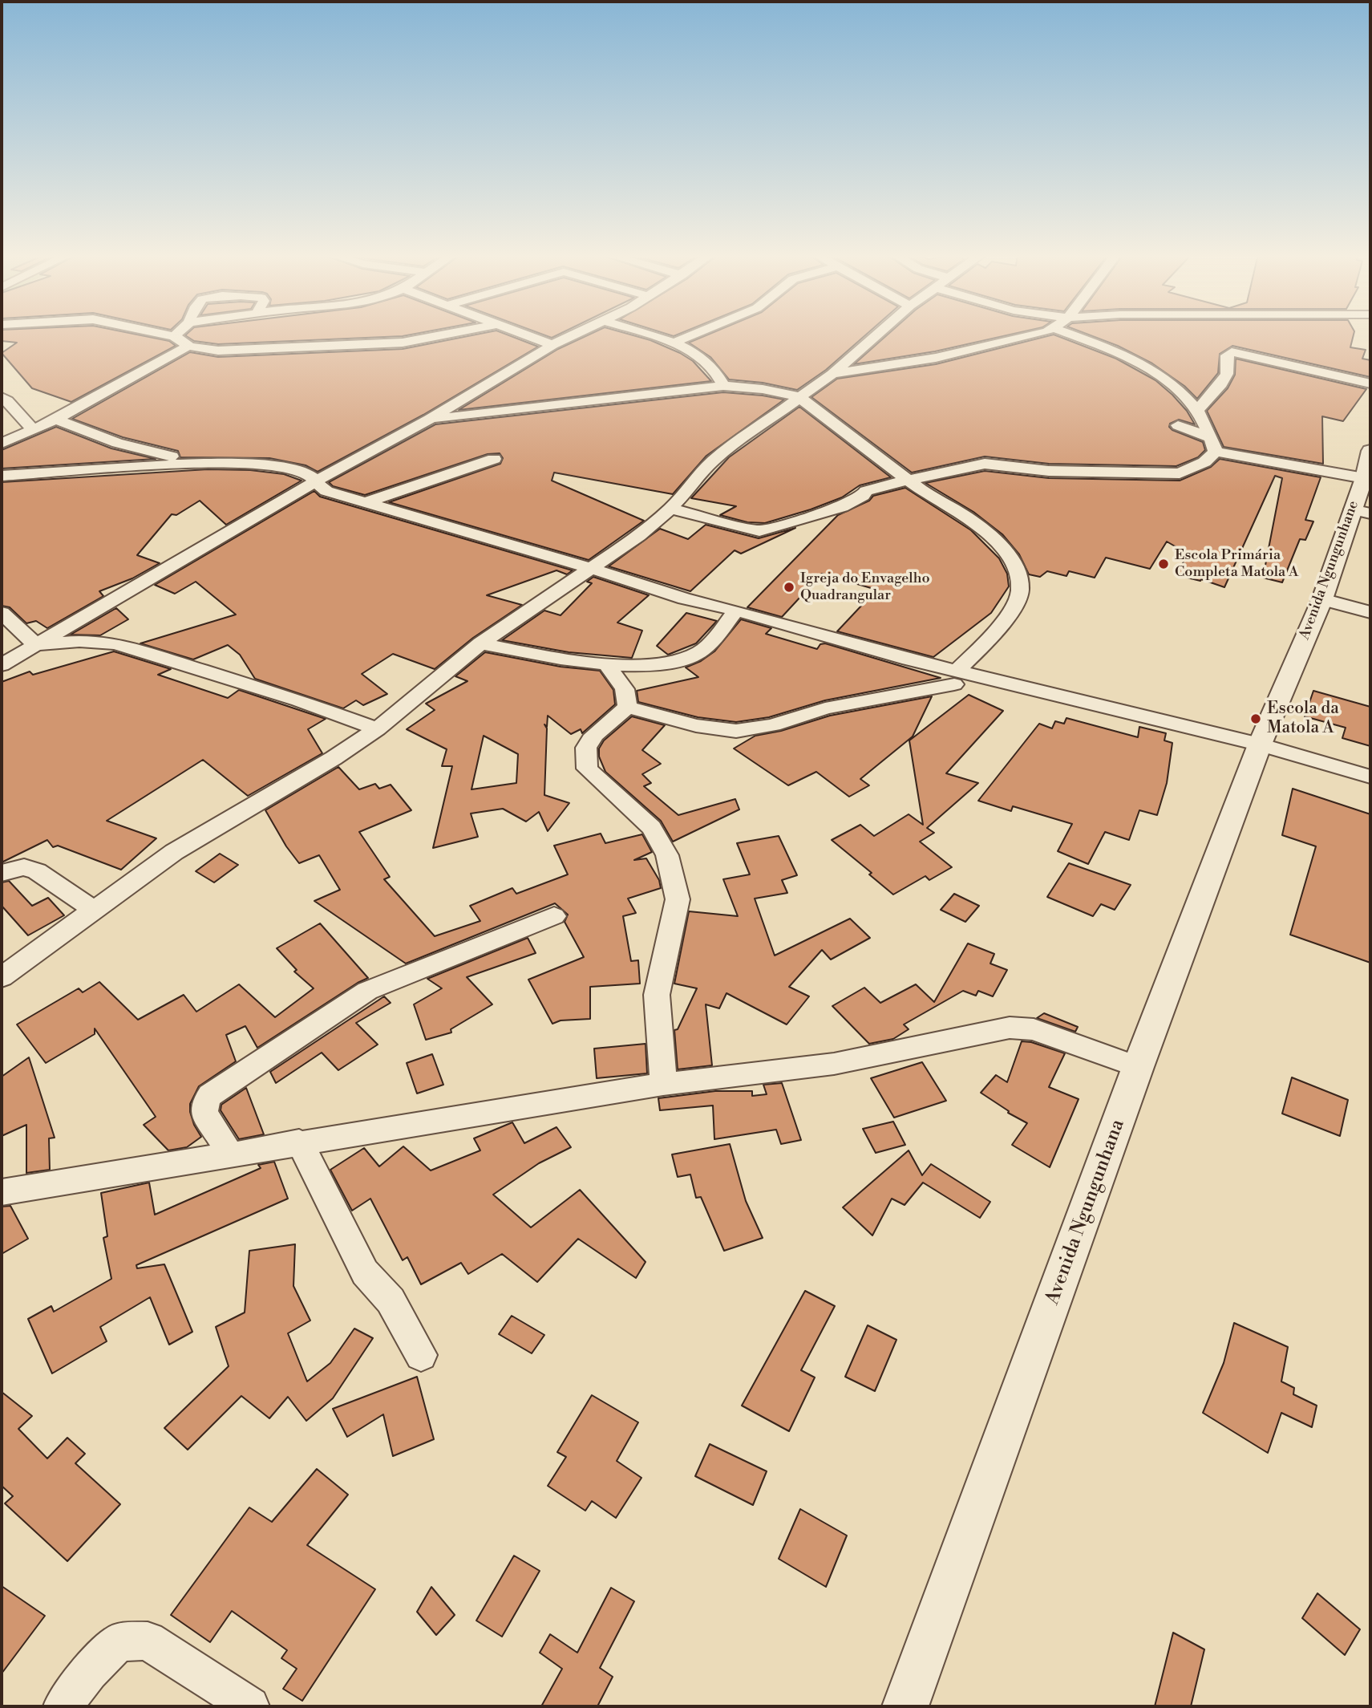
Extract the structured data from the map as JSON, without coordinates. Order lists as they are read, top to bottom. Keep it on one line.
{"streets":{"street":["Avenida Ngungunhane","Avenida Ngungunhana"]},"crossings":[["Avenida Ngungunhane","Avenida Ngungunhana"]],"places":["Escola Primária Completa Matola A","Igreja do Envagelho Quadrangular","Escola da Matola A"]}
